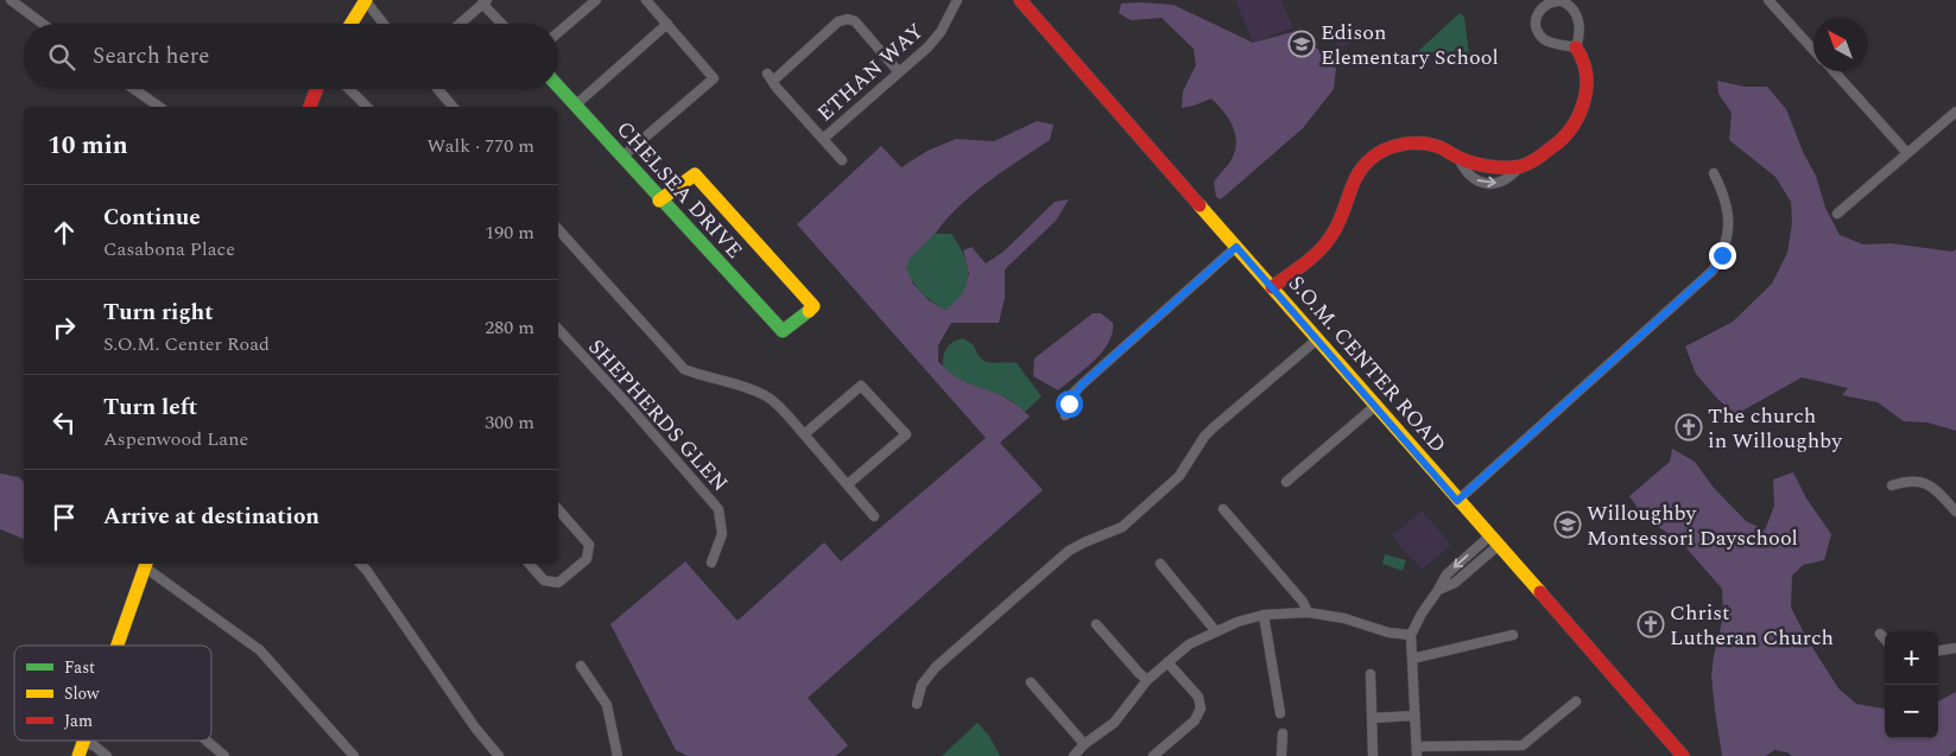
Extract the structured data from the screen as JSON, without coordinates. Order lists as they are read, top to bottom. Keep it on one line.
{"streets":{"main road":["CHELSEA DRIVE","S.O.M. CENTER ROAD"],"street":["ETHAN WAY","SHEPHERDS GLEN"]},"places":{"school or university":["Edison Elementary School","Willoughby Montessori Dayschool"],"church":["The church in Willoughby","Christ Lutheran Church"]},"legend":["Fast","Slow","Jam"],"north":"top left","page":{"search":"Search here","heading":["10 min","Walk · 770 m"],"list":[["Continue","Casabona Place","190 m"],["Turn right","S.O.M. Center Road","280 m"],["Turn left","Aspenwood Lane","300 m"],"Arrive at destination"],"map_buttons":["+","−"]}}
